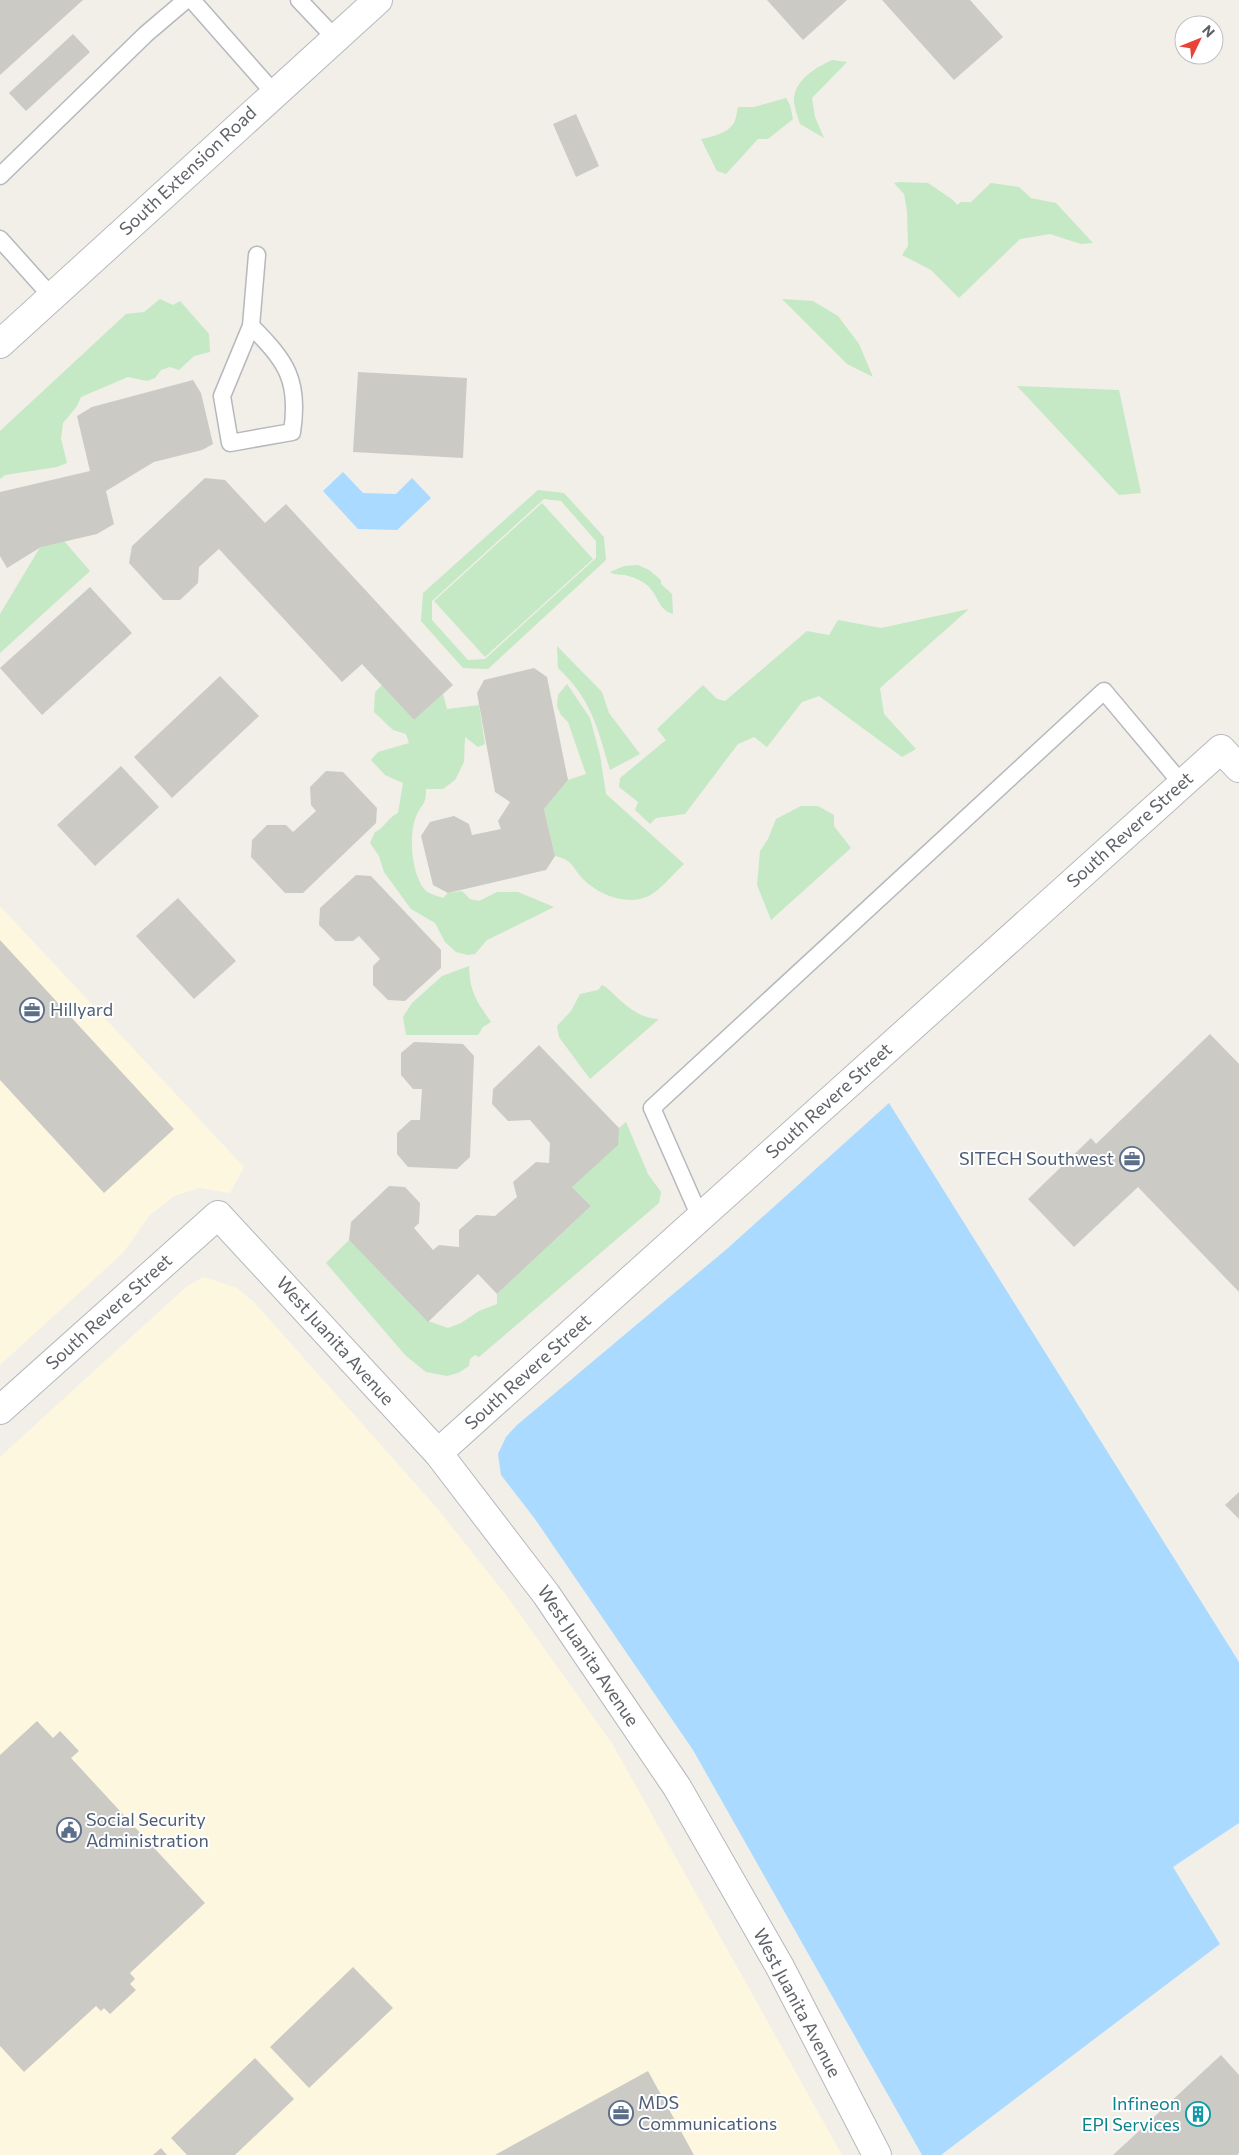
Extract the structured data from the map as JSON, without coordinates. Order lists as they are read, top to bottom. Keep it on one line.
{"streets":{"street":["South Extension Road","South Revere Street","West Juanita Avenue"]},"crossings":[["South Revere Street","West Juanita Avenue"]],"places":{"office":["Hillyard","SITECH Southwest","MDS Communications"],"public building":["Social Security Administration"],"building":["Infineon EPI Services"]},"north":"top right"}
